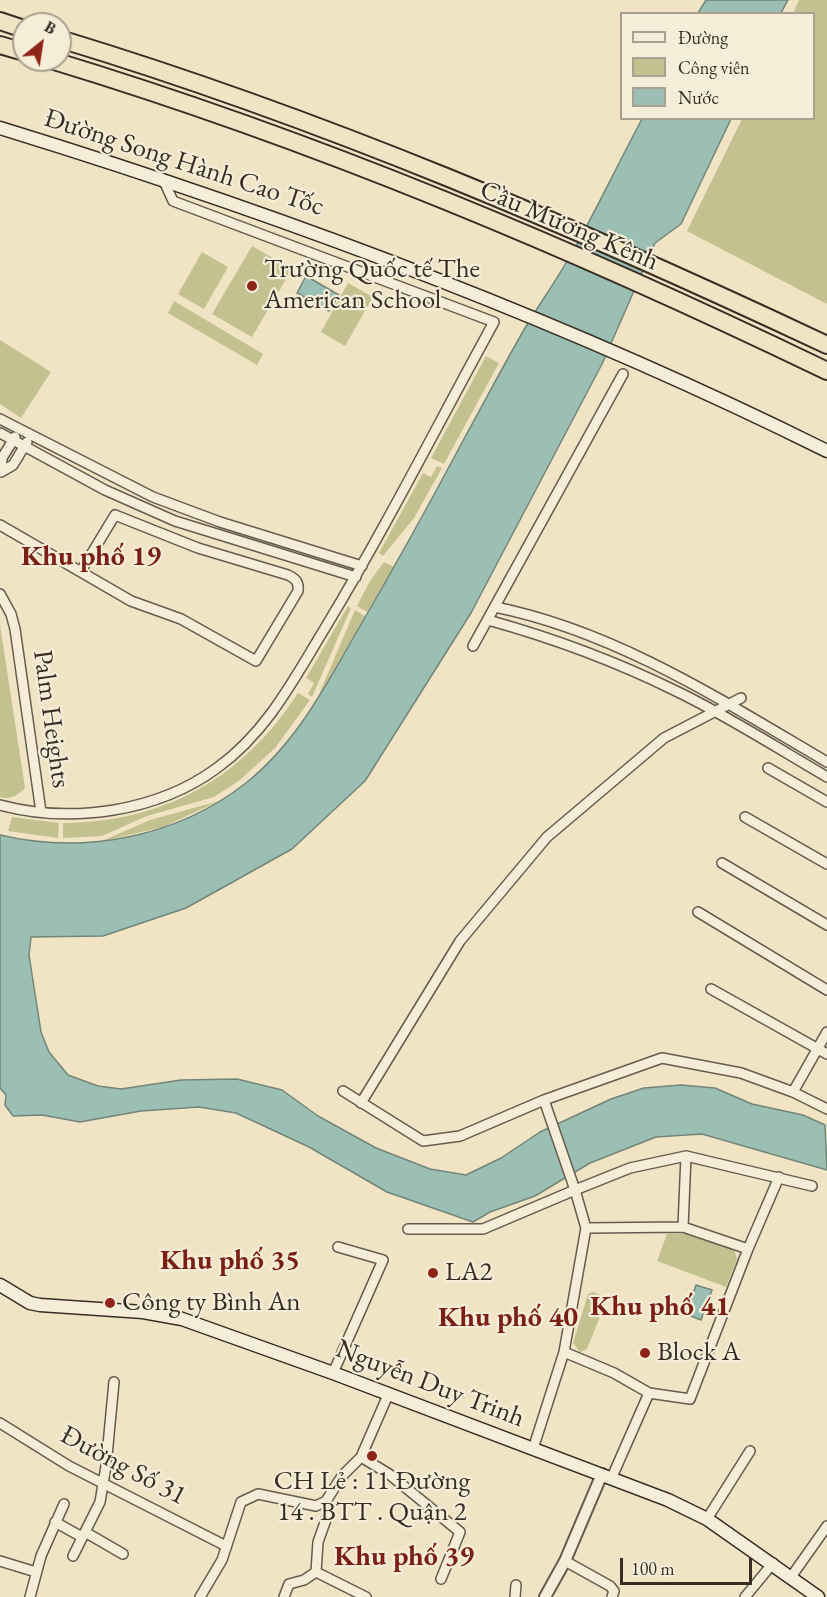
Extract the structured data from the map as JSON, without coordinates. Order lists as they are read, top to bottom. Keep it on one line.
{"streets":{"highway":["Cầu Mương Kênh"],"main road":["Đường Song Hành Cao Tốc","Nguyễn Duy Trinh"],"street":["Palm Heights","Đường Số 31"]},"districts":["Khu phố 19","Khu phố 35","Khu phố 41","Khu phố 40","Khu phố 39"],"places":["Trường Quốc tế The American School","LA2","Công ty Bình An","Block A","CH Lẻ : 11 Đường 14 . BTT . Quận 2"],"legend":["Đường","Công viên","Nước"],"scale_bar":"100 m","north":"top right"}
